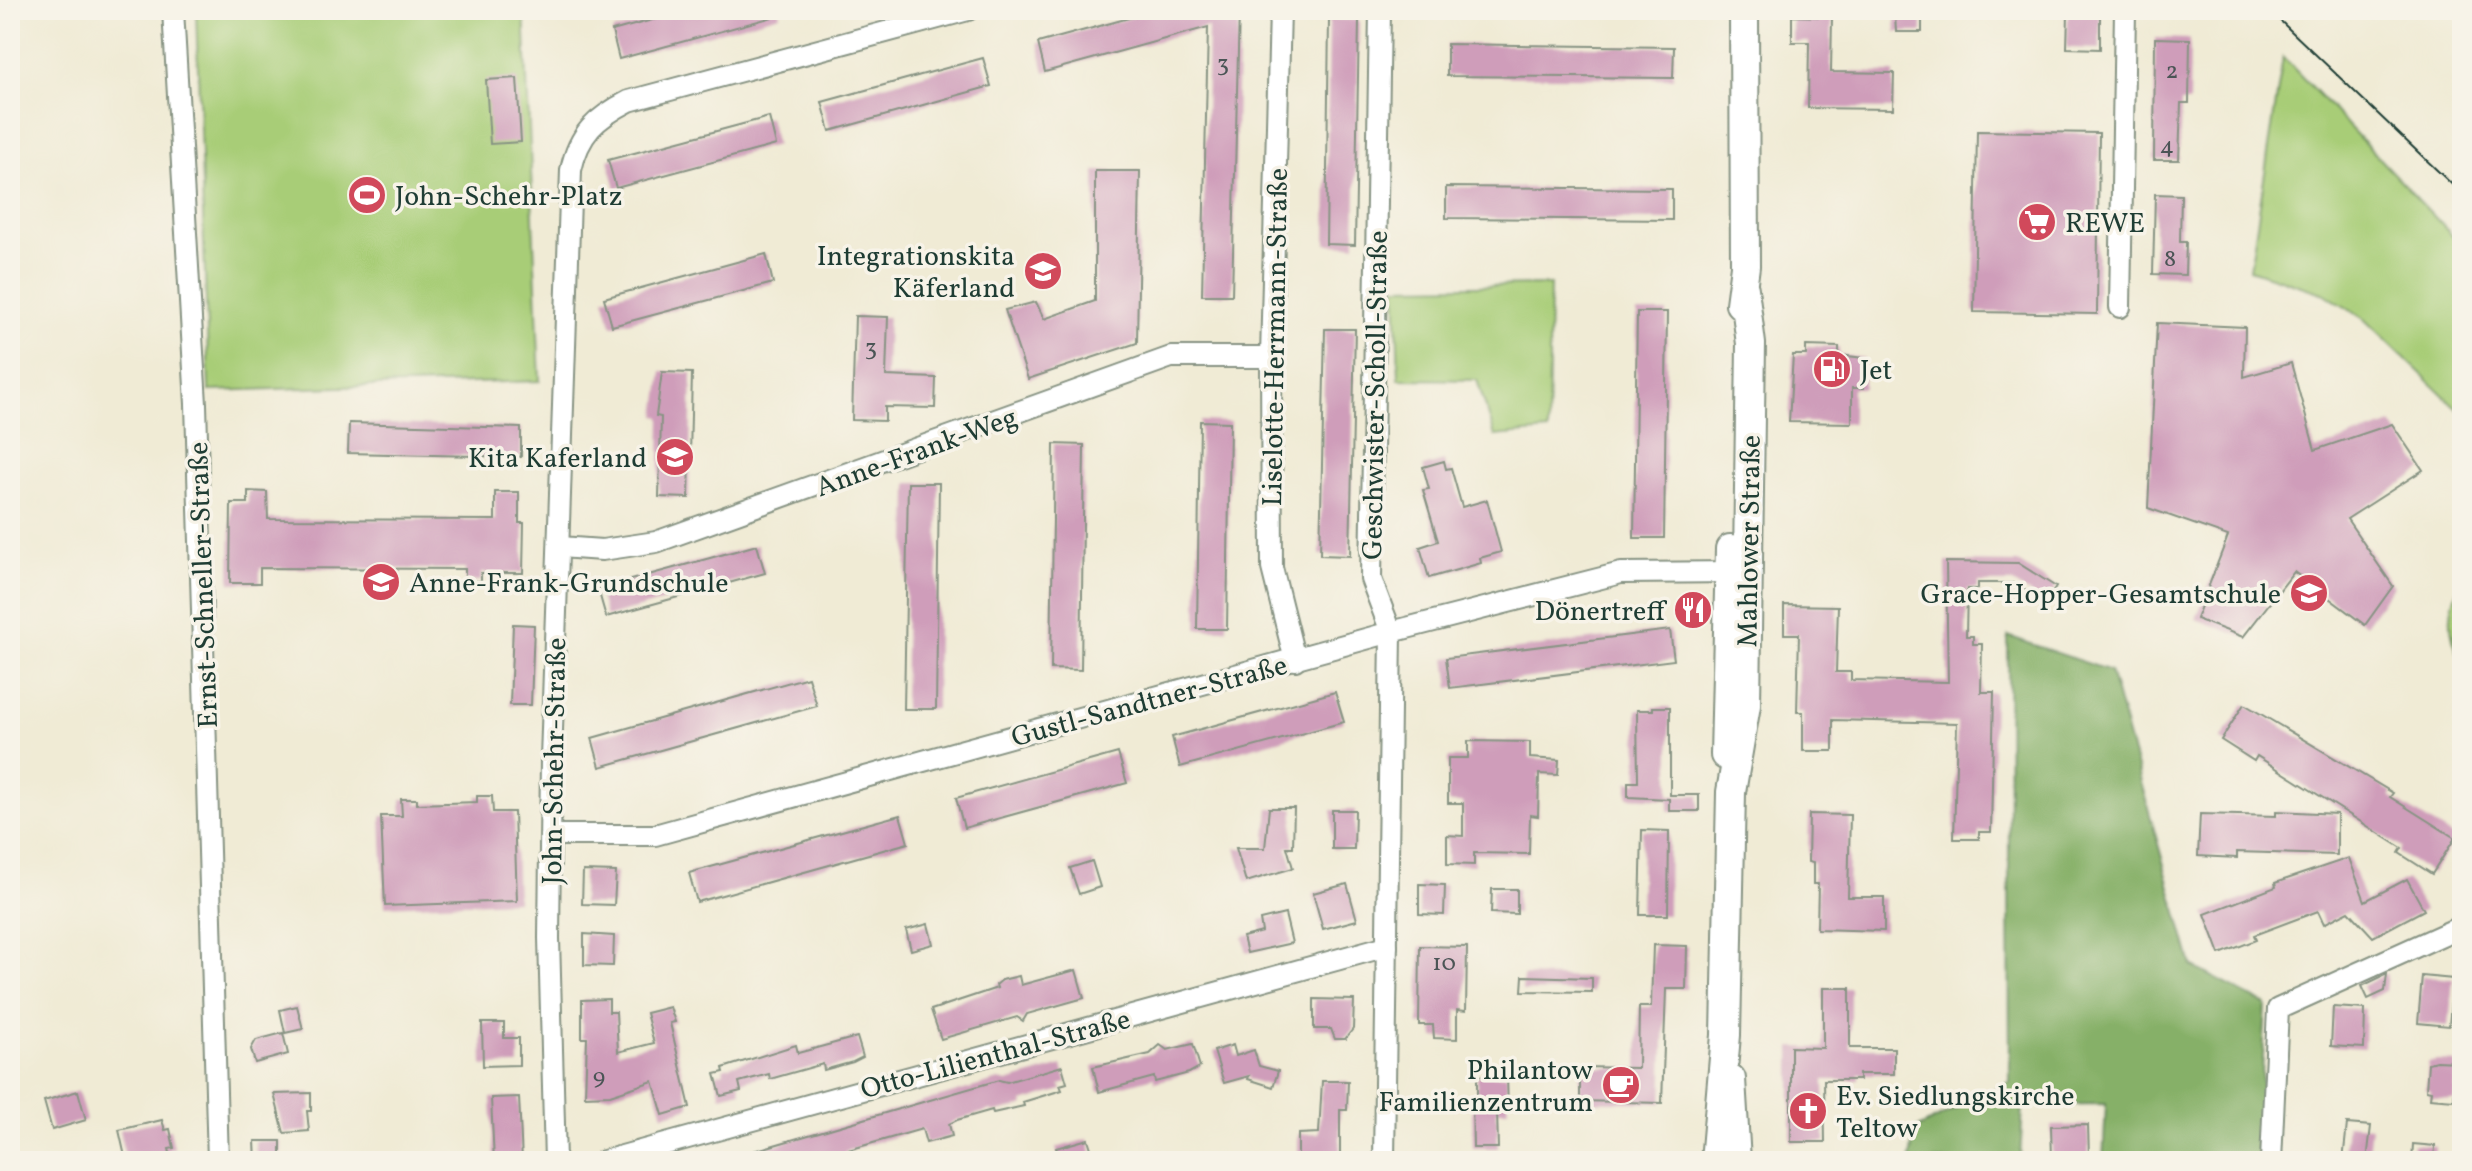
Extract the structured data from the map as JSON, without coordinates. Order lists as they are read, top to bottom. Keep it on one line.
{"streets":{"main road":["Mahlower Straße"],"street":["Liselotte-Herrmann-Straße","Geschwister-Scholl-Straße","Anne-Frank-Weg","Ernst-Schneller-Straße","Gustl-Sandtner-Straße","John-Schehr-Straße","Otto-Lilienthal-Straße"]},"crossings":[["Liselotte-Herrmann-Straße","Anne-Frank-Weg"],["Liselotte-Herrmann-Straße","Gustl-Sandtner-Straße"],["Geschwister-Scholl-Straße","Gustl-Sandtner-Straße"],["Geschwister-Scholl-Straße","Otto-Lilienthal-Straße"],["Anne-Frank-Weg","John-Schehr-Straße"],["Mahlower Straße","Gustl-Sandtner-Straße"],["Gustl-Sandtner-Straße","John-Schehr-Straße"]],"places":{"sports":["John-Schehr-Platz"],"supermarket":["REWE"],"school or university":["Integrationskita Käferland","Kita Kaferland","Anne-Frank-Grundschule","Grace-Hopper-Gesamtschule"],"fuel station":["Jet"],"restaurant":["Dönertreff"],"cafe":["Philantow Familienzentrum"],"church":["Ev. Siedlungskirche Teltow"]},"house_numbers":["3","2","4","8","3","10","9"]}
